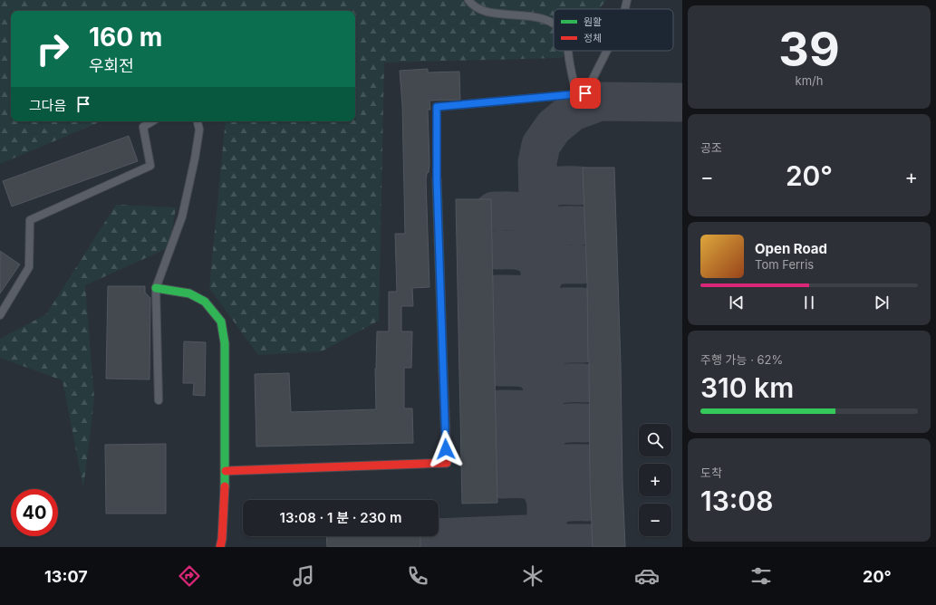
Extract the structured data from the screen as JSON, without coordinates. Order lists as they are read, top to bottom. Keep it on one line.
{"legend":["원활","정체"],"page":{"tile":[["39","km/h"],"공조",["주행 가능 · 62%","310 km"],["도착","13:08"]],"turn":["160 m","우회전"],"then":"그다음","heat":["−","20°","+"],"song":["Open Road","Tom Ferris"],"map_buttons":["+","−"],"limit":"40","trip":"13:08 · 1 분 · 230 m","tabs":["13:07","20°"]}}
